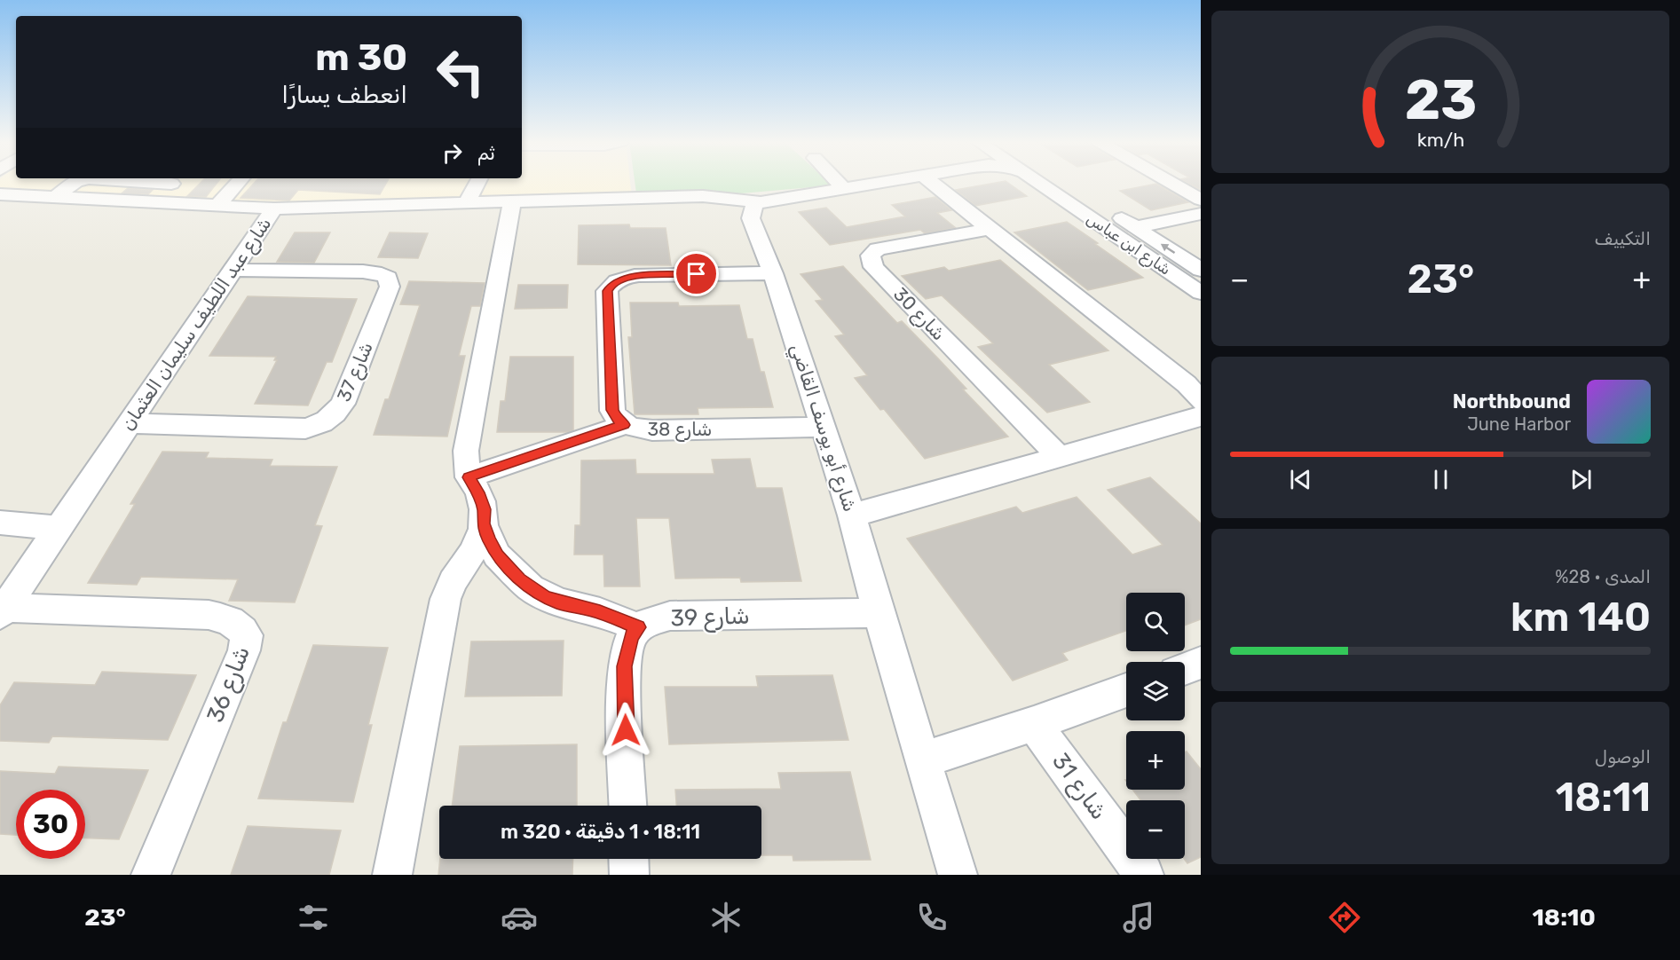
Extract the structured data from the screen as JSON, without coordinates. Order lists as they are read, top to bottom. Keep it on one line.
{"streets":{"street":["شارع ابن عباس","شارع 30","شارع عبد اللطيف سليمان العثمان","شارع 37","شارع أبو يوسف القاضي","شارع 38","شارع 39","شارع 36","شارع 31"]},"crossings":[["شارع عبد اللطيف سليمان العثمان","شارع 37"],["شارع عبد اللطيف سليمان العثمان","شارع 36"],["شارع أبو يوسف القاضي","شارع 38"],["شارع أبو يوسف القاضي","شارع 39"]],"page":{"turn":["30 m","انعطف يسارًا"],"then":"ثم","tile":["التكييف",["المدى · 28%","140 km"],["الوصول","18:11"]],"heat":["−","23°","+"],"song":["Northbound","June Harbor"],"map_buttons":["+","−"],"limit":"30","trip":"18:11 · 1 دقيقة · 320 m","tabs":["18:10","23°"],"gauge":["23","km/h"]}}
